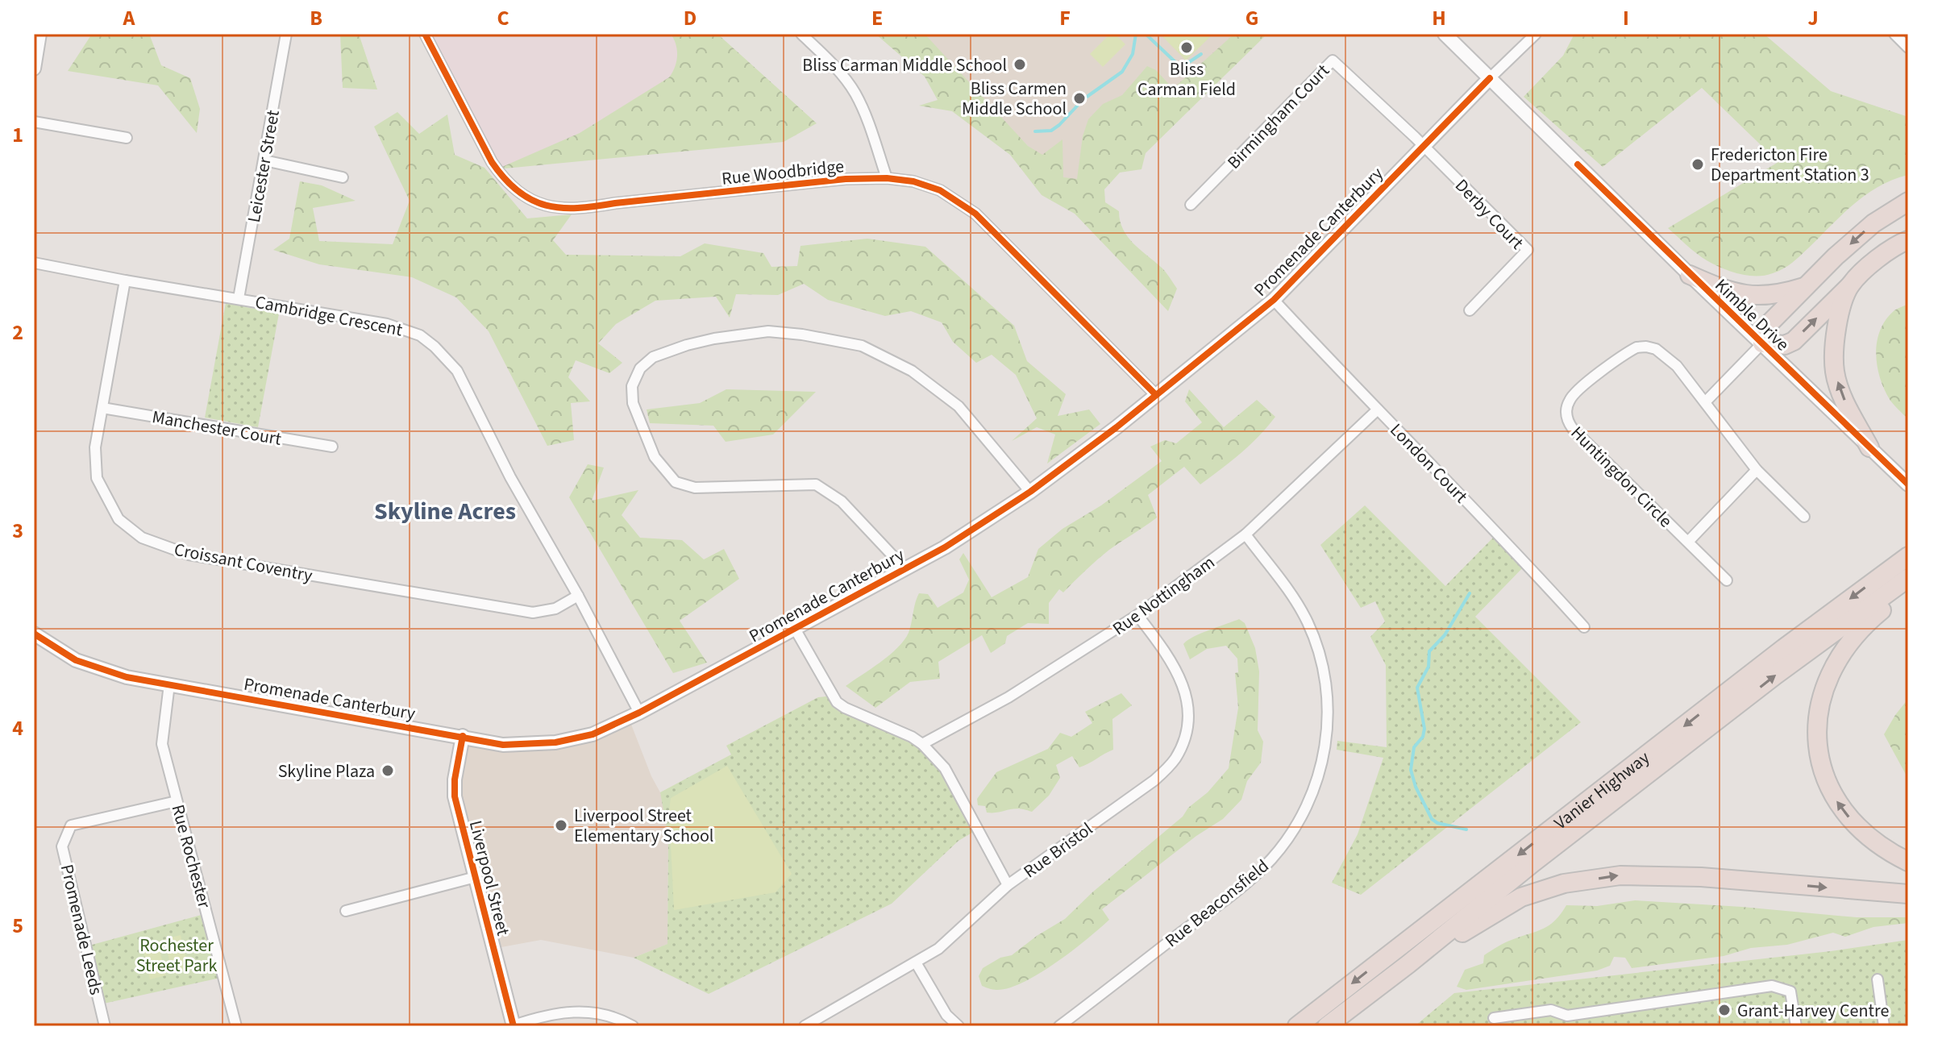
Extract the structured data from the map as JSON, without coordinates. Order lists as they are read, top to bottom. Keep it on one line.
{"streets":{"highway":["Vanier Highway"],"street":["Birmingham Court","Leicester Street","Rue Woodbridge","Derby Court","Promenade Canterbury","Kimble Drive","Cambridge Crescent","Manchester Court","London Court","Huntingdon Circle","Croissant Coventry","Rue Nottingham","Rue Bristol","Rue Rochester","Liverpool Street","Rue Beaconsfield","Promenade Leeds"]},"crossings":[["Birmingham Court","Derby Court"],["Birmingham Court","Promenade Canterbury"],["Leicester Street","Cambridge Crescent"],["Rue Woodbridge","Promenade Canterbury"],["Derby Court","Promenade Canterbury"],["Promenade Canterbury","Kimble Drive"],["Promenade Canterbury","Cambridge Crescent"],["Promenade Canterbury","London Court"],["Promenade Canterbury","Rue Rochester"],["Promenade Canterbury","Liverpool Street"],["Cambridge Crescent","Croissant Coventry"],["Manchester Court","Croissant Coventry"],["London Court","Rue Nottingham"],["Rue Nottingham","Rue Bristol"],["Rue Nottingham","Rue Beaconsfield"],["Rue Rochester","Promenade Leeds"]],"districts":["Skyline Acres"],"parks":["Rochester Street Park"],"places":["Bliss Carman Field","Bliss Carman Middle School","Bliss Carmen Middle School","Fredericton Fire Department Station 3","Skyline Plaza","Liverpool Street Elementary School","Grant-Harvey Centre"],"grid":{"columns":["A","B","C","D","E","F","G","H","I","J"],"rows":["1","2","3","4","5"]}}
